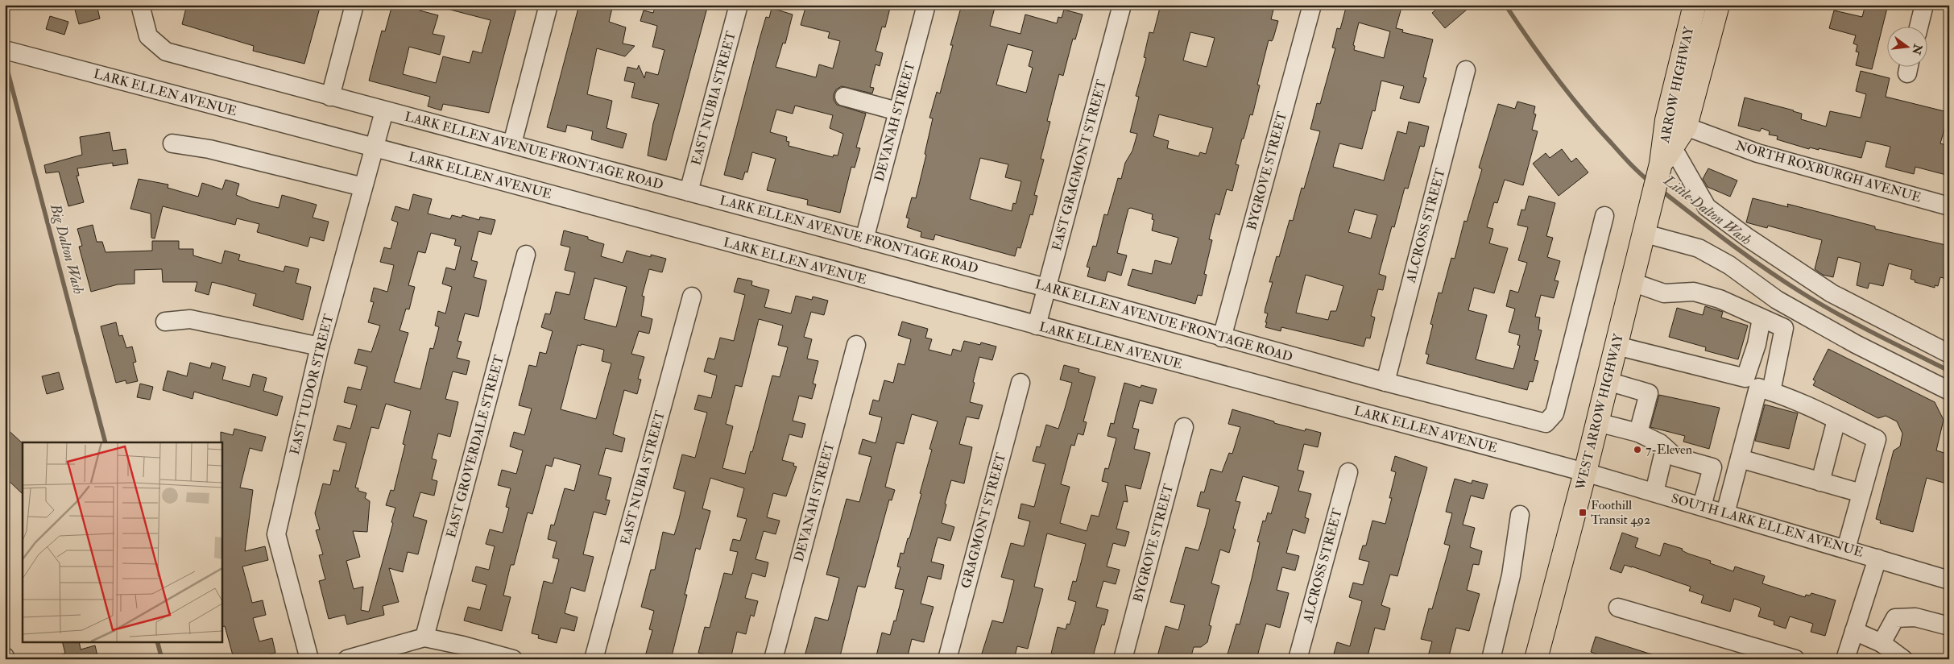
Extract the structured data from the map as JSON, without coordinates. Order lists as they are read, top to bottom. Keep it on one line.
{"streets":{"main road":["ARROW HIGHWAY","WEST ARROW HIGHWAY"],"street":["LARK ELLEN AVENUE","EAST NUBIA STREET","DEVANAH STREET","LARK ELLEN AVENUE FRONTAGE ROAD","EAST GRAGMONT STREET","BYGROVE STREET","NORTH ROXBURGH AVENUE","ALCROSS STREET","EAST TUDOR STREET","EAST GROVERDALE STREET","GRAGMONT STREET","SOUTH LARK ELLEN AVENUE"]},"crossings":[["ARROW HIGHWAY","NORTH ROXBURGH AVENUE"],["ARROW HIGHWAY","WEST ARROW HIGHWAY"],["LARK ELLEN AVENUE","EAST GRAGMONT STREET"],["LARK ELLEN AVENUE","EAST TUDOR STREET"],["LARK ELLEN AVENUE","WEST ARROW HIGHWAY"],["LARK ELLEN AVENUE","SOUTH LARK ELLEN AVENUE"],["EAST NUBIA STREET","LARK ELLEN AVENUE FRONTAGE ROAD"],["DEVANAH STREET","LARK ELLEN AVENUE FRONTAGE ROAD"],["LARK ELLEN AVENUE FRONTAGE ROAD","EAST GRAGMONT STREET"],["LARK ELLEN AVENUE FRONTAGE ROAD","BYGROVE STREET"],["LARK ELLEN AVENUE FRONTAGE ROAD","ALCROSS STREET"],["LARK ELLEN AVENUE FRONTAGE ROAD","EAST TUDOR STREET"],["WEST ARROW HIGHWAY","SOUTH LARK ELLEN AVENUE"]],"water":["Little Dalton Wash","Big Dalton Wash"],"places":{"other":["7-Eleven"],"transit":["Foothill Transit 492"]},"north":"right"}
